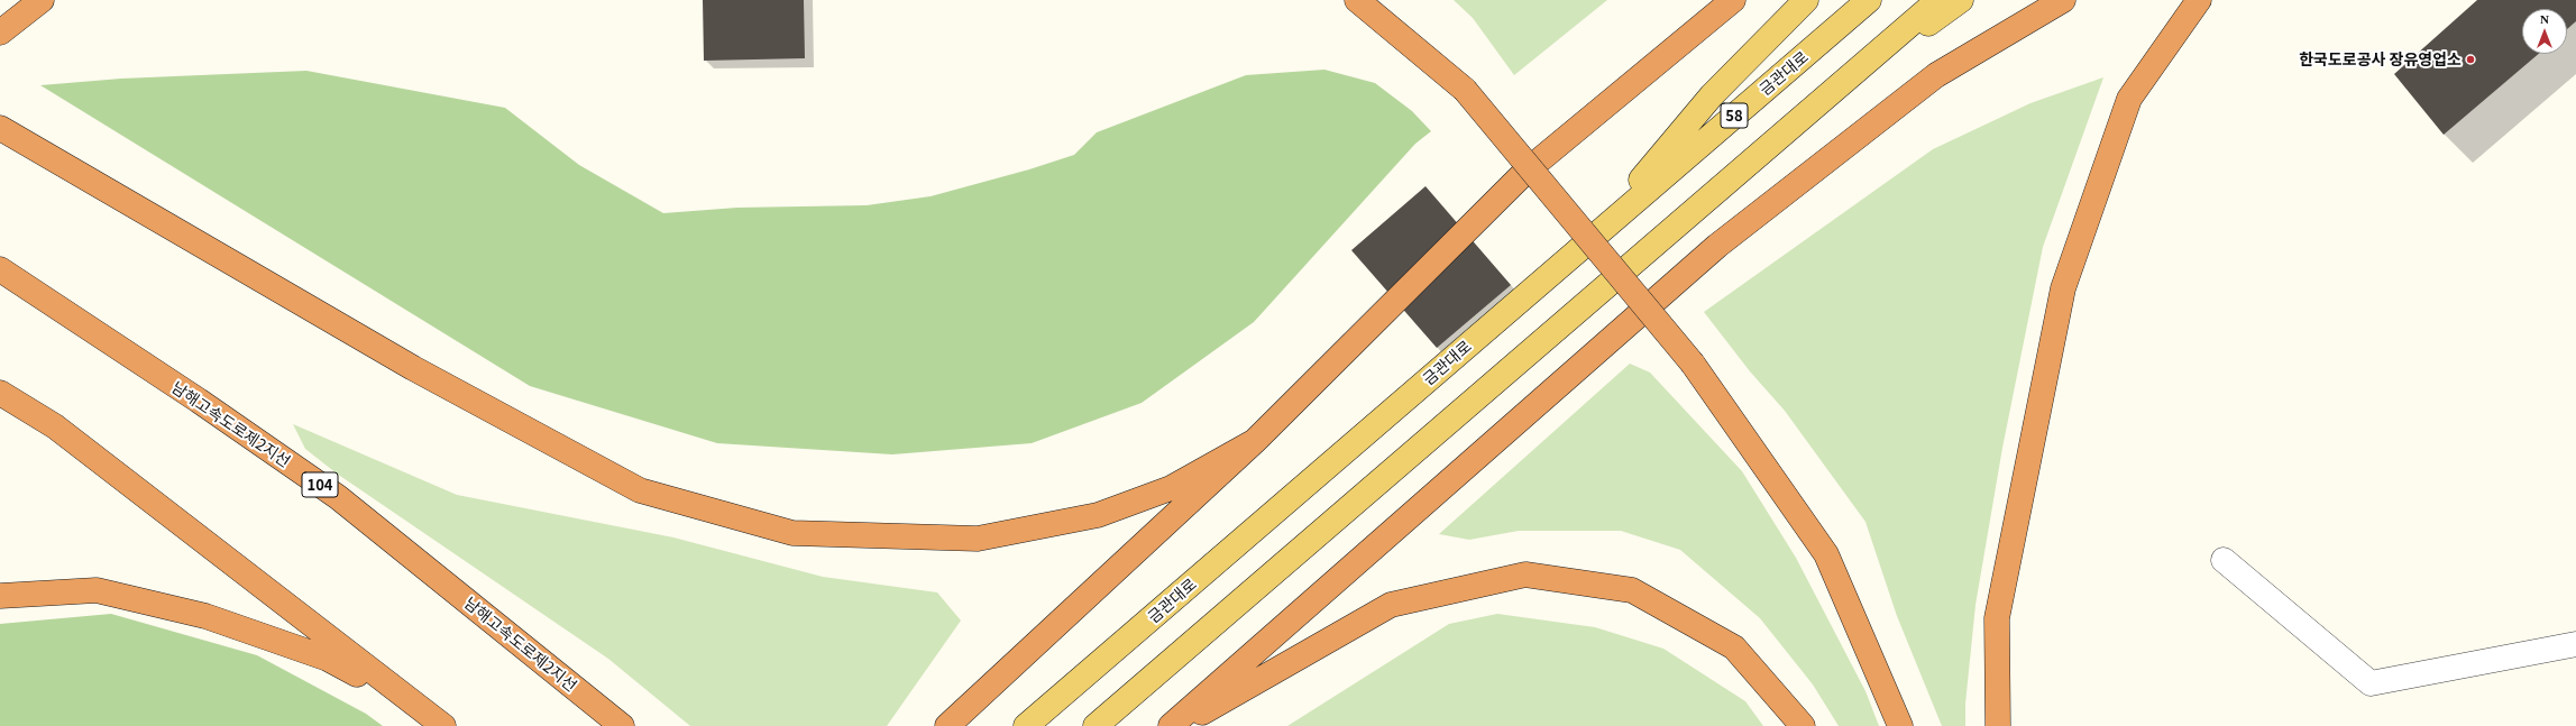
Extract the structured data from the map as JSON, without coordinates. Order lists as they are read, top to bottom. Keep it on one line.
{"streets":{"highway":["남해고속도로제2지선","104"],"main road":["금관대로","58"]},"places":["한국도로공사 장유영업소"],"north":"top"}
